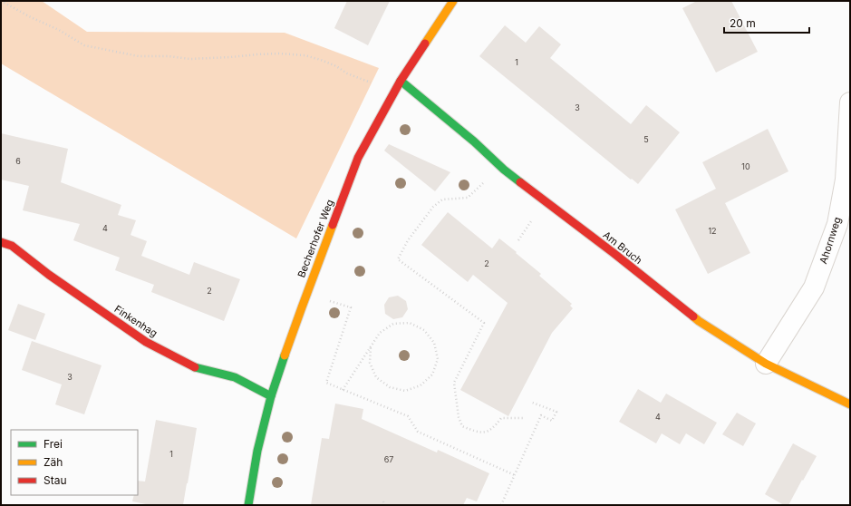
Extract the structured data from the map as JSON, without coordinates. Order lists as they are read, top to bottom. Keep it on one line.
{"streets":{"street":["Becherhofer Weg","Ahornweg","Am Bruch","Finkenhag"]},"crossings":[["Becherhofer Weg","Am Bruch"],["Becherhofer Weg","Finkenhag"],["Ahornweg","Am Bruch"]],"house_numbers":["1","3","5","6","10","4","12","2","2","3","4","1","67"],"legend":["Frei","Zäh","Stau"],"scale_bar":"20 m"}
